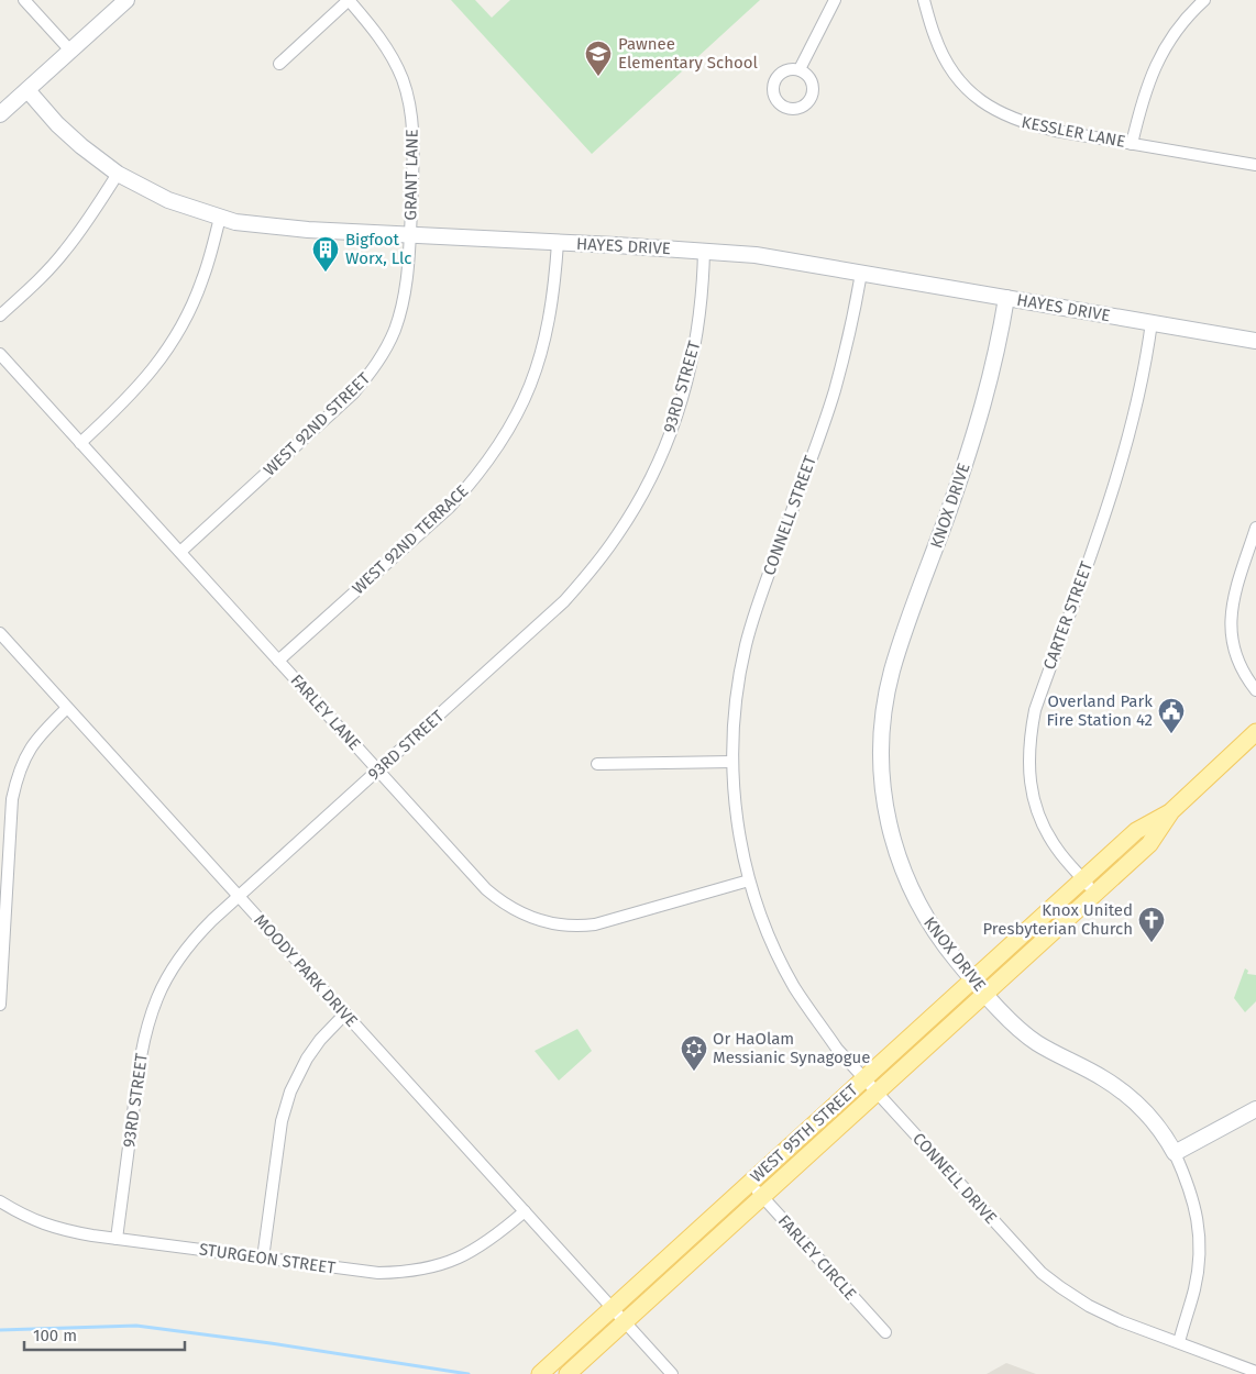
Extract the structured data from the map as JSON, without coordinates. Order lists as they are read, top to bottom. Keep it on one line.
{"streets":{"main road":["WEST 95TH STREET"],"street":["KESSLER LANE","GRANT LANE","HAYES DRIVE","93RD STREET","WEST 92ND STREET","KNOX DRIVE","CONNELL STREET","WEST 92ND TERRACE","CARTER STREET","FARLEY LANE","MOODY PARK DRIVE","CONNELL DRIVE","FARLEY CIRCLE","STURGEON STREET"]},"crossings":[["GRANT LANE","HAYES DRIVE"],["GRANT LANE","WEST 92ND STREET"],["HAYES DRIVE","93RD STREET"],["HAYES DRIVE","WEST 92ND STREET"],["HAYES DRIVE","KNOX DRIVE"],["HAYES DRIVE","CONNELL STREET"],["HAYES DRIVE","WEST 92ND TERRACE"],["HAYES DRIVE","CARTER STREET"],["93RD STREET","FARLEY LANE"],["93RD STREET","MOODY PARK DRIVE"],["93RD STREET","STURGEON STREET"],["WEST 92ND STREET","FARLEY LANE"],["KNOX DRIVE","WEST 95TH STREET"],["KNOX DRIVE","CONNELL DRIVE"],["CONNELL STREET","FARLEY LANE"],["CONNELL STREET","CONNELL DRIVE"],["WEST 92ND TERRACE","FARLEY LANE"],["CARTER STREET","WEST 95TH STREET"],["FARLEY LANE","CONNELL DRIVE"],["MOODY PARK DRIVE","WEST 95TH STREET"],["MOODY PARK DRIVE","STURGEON STREET"],["WEST 95TH STREET","CONNELL DRIVE"],["WEST 95TH STREET","FARLEY CIRCLE"]],"places":{"school or university":["Pawnee Elementary School"],"building":["Bigfoot Worx, Llc"],"public building":["Overland Park Fire Station 42"],"church":["Knox United Presbyterian Church"],"synagogue":["Or HaOlam Messianic Synagogue"]},"scale_bar":"100 m"}
